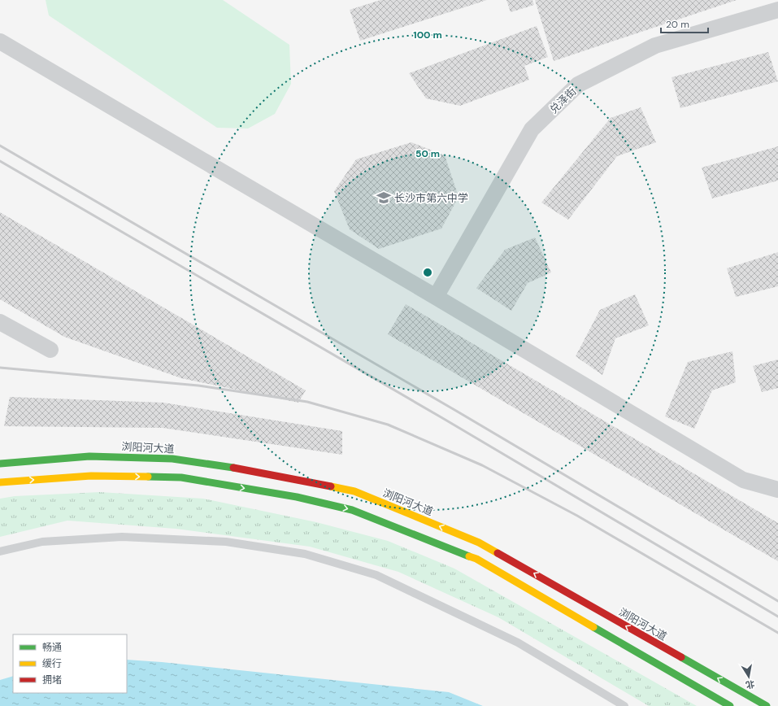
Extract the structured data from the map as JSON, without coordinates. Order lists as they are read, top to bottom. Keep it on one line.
{"streets":{"main road":["浏阳河大道"],"street":["兑泽街"]},"places":{"school or university":["长沙市第六中学"]},"legend":["畅通","缓行","拥堵"],"scale_bar":"20 m","north":"bottom","rings":["100 m","50 m"]}
